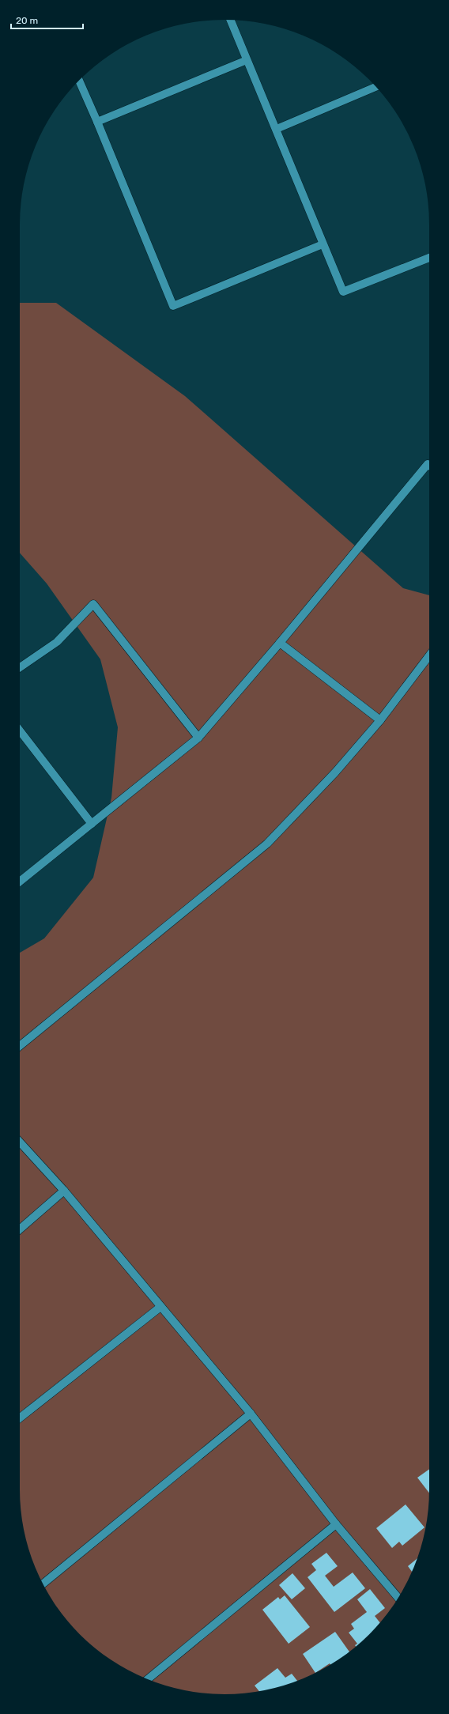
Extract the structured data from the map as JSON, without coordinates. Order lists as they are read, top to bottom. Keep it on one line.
{"scale_bar":"20 m"}
